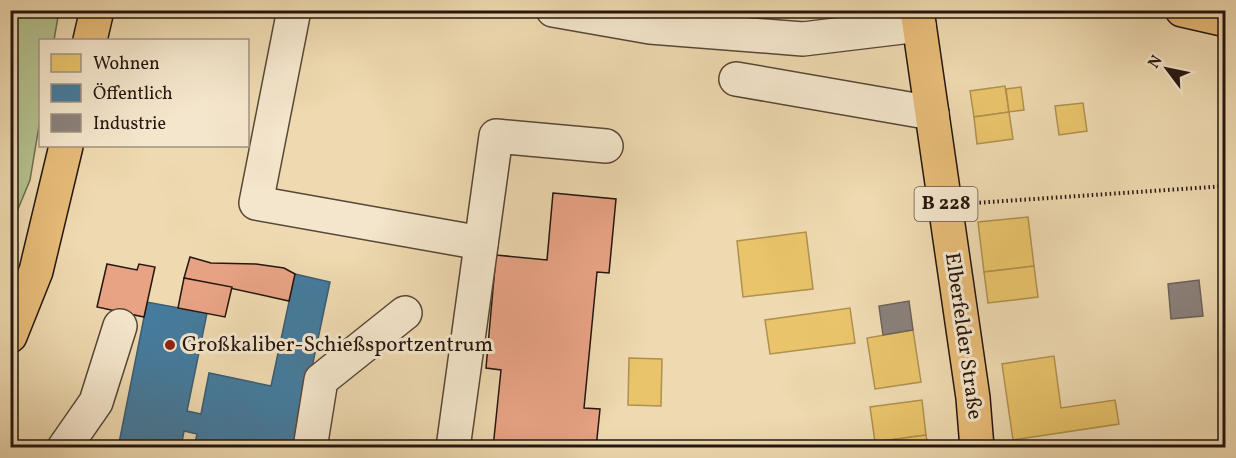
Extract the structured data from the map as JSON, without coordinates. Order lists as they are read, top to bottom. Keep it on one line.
{"streets":{"main road":["B 228","Elberfelder Straße"]},"places":["Großkaliber-Schießsportzentrum"],"legend":["Wohnen","Öffentlich","Industrie"],"north":"top left"}
